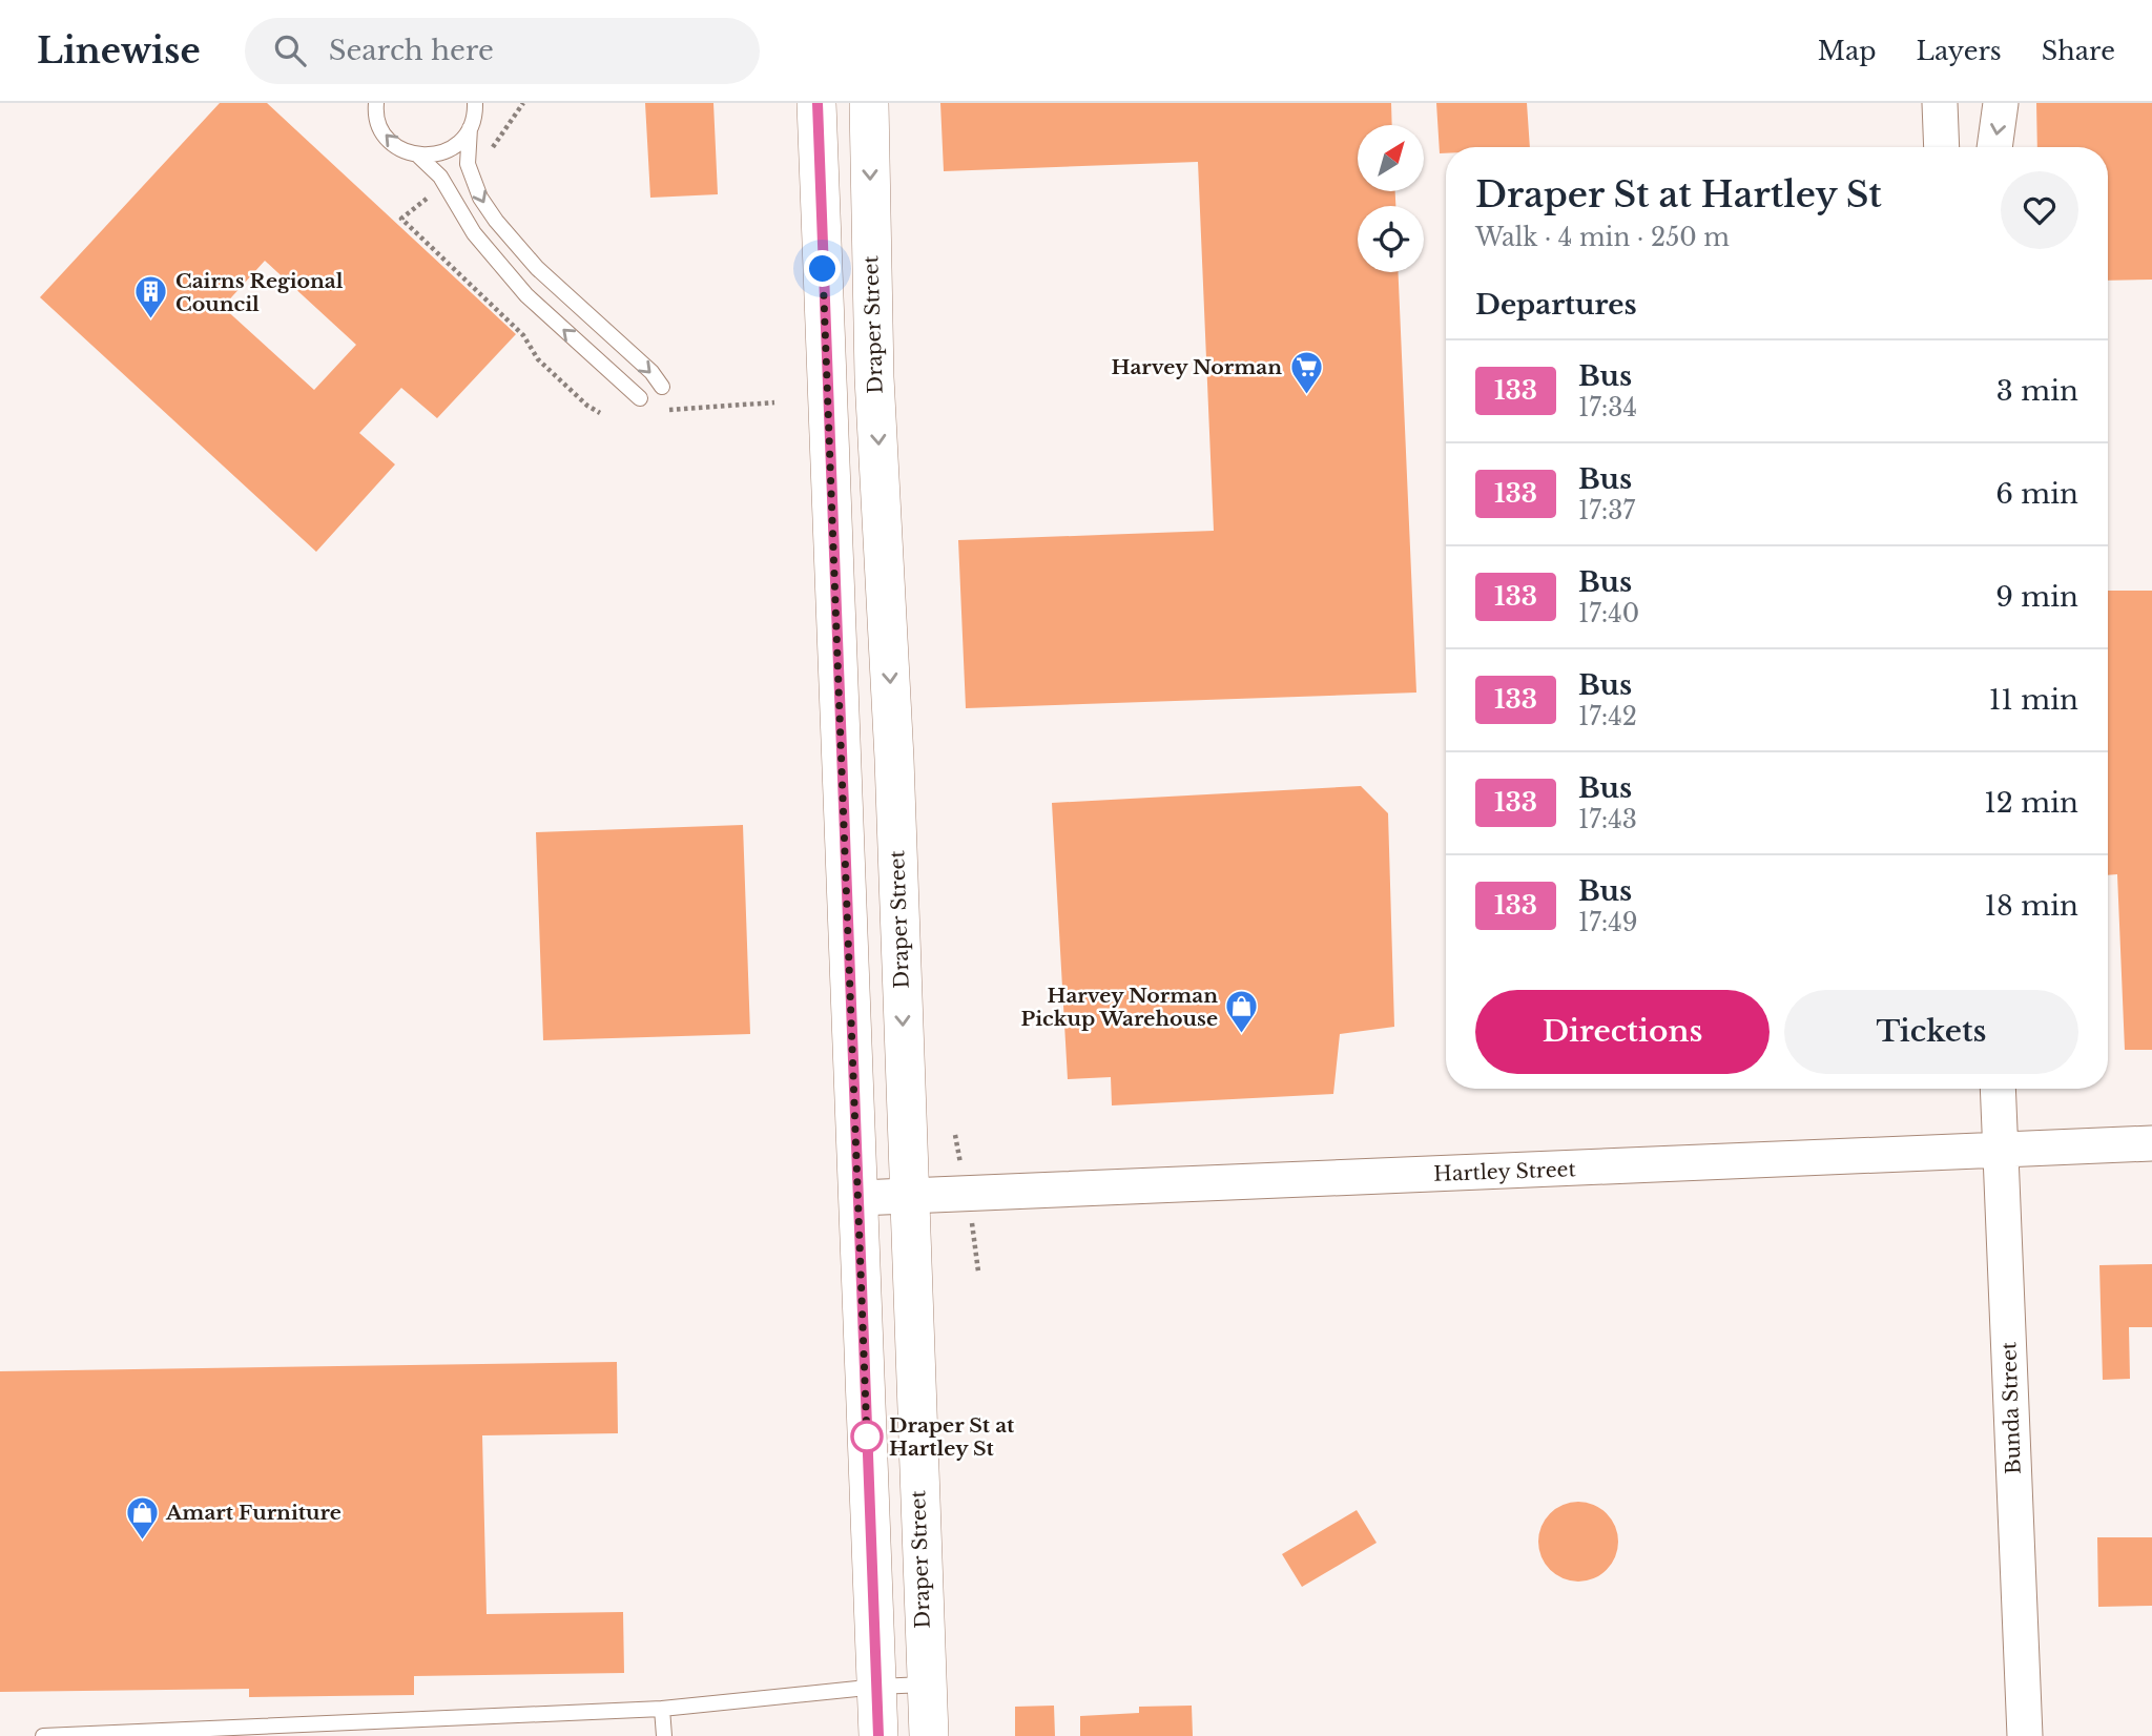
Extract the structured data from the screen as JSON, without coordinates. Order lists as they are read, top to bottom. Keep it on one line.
{"streets":{"main road":["Draper Street"],"street":["Hartley Street","Bunda Street"]},"crossings":[["Draper Street","Hartley Street"],["Hartley Street","Bunda Street"]],"places":{"building":["Cairns Regional Council"],"supermarket":["Harvey Norman"],"shop":["Harvey Norman Pickup Warehouse","Amart Furniture"],"other":["Draper St at Hartley St"]},"lines":["bus line 133"],"north":"top right","page":{"header":"Linewise","search":"Search here","nav":["Map","Layers","Share"],"heading":[["Draper St at Hartley St","Walk · 4 min · 250 m"],"Departures"],"list":[{"mark":"133","name":"Bus","note":"17:34","value":"3 min"},{"mark":"133","name":"Bus","note":"17:37","value":"6 min"},{"mark":"133","name":"Bus","note":"17:40","value":"9 min"},{"mark":"133","name":"Bus","note":"17:42","value":"11 min"},{"mark":"133","name":"Bus","note":"17:43","value":"12 min"},{"mark":"133","name":"Bus","note":"17:49","value":"18 min"}],"buttons":["Directions","Tickets"]}}
